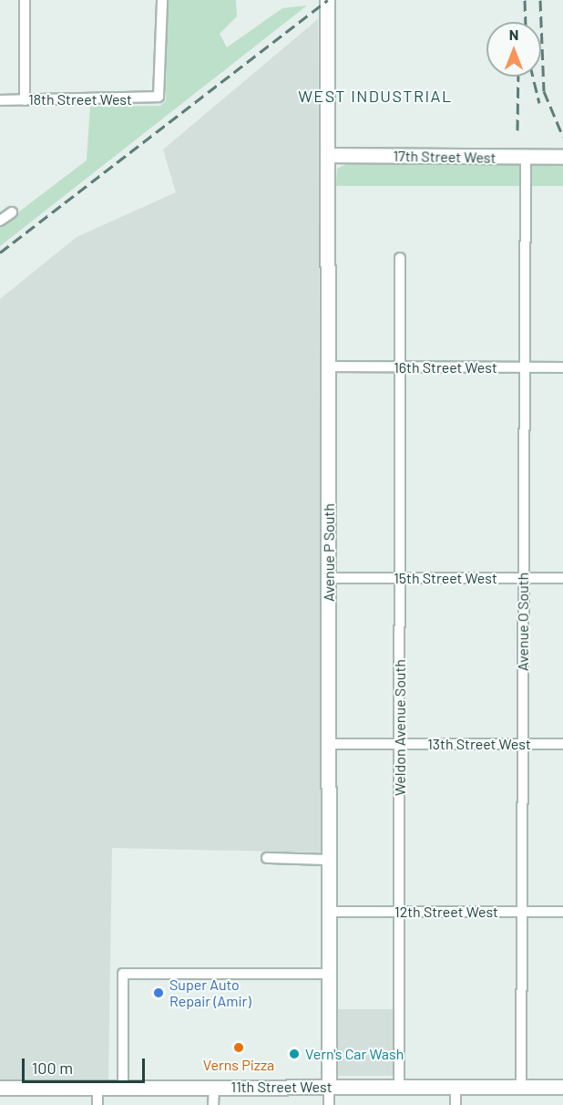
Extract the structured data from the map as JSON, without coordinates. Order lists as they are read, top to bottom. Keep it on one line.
{"streets":{"main road":["17th Street West","Avenue P South","11th Street West"],"street":["18th Street West","16th Street West","15th Street West","Avenue O South","Weldon Avenue South","13th Street West","12th Street West"]},"crossings":[["17th Street West","Avenue P South"],["17th Street West","Avenue O South"],["16th Street West","Avenue P South"],["16th Street West","Avenue O South"],["16th Street West","Weldon Avenue South"],["Avenue P South","15th Street West"],["Avenue P South","13th Street West"],["Avenue P South","12th Street West"],["Avenue P South","11th Street West"],["15th Street West","Avenue O South"],["15th Street West","Weldon Avenue South"],["Avenue O South","13th Street West"],["Avenue O South","12th Street West"],["Avenue O South","11th Street West"],["Weldon Avenue South","13th Street West"],["Weldon Avenue South","12th Street West"],["Weldon Avenue South","11th Street West"]],"districts":["WEST INDUSTRIAL"],"places":["Super Auto Repair (Amir)","Verns Pizza","Vern's Car Wash"],"scale_bar":"100 m","north":"top"}
